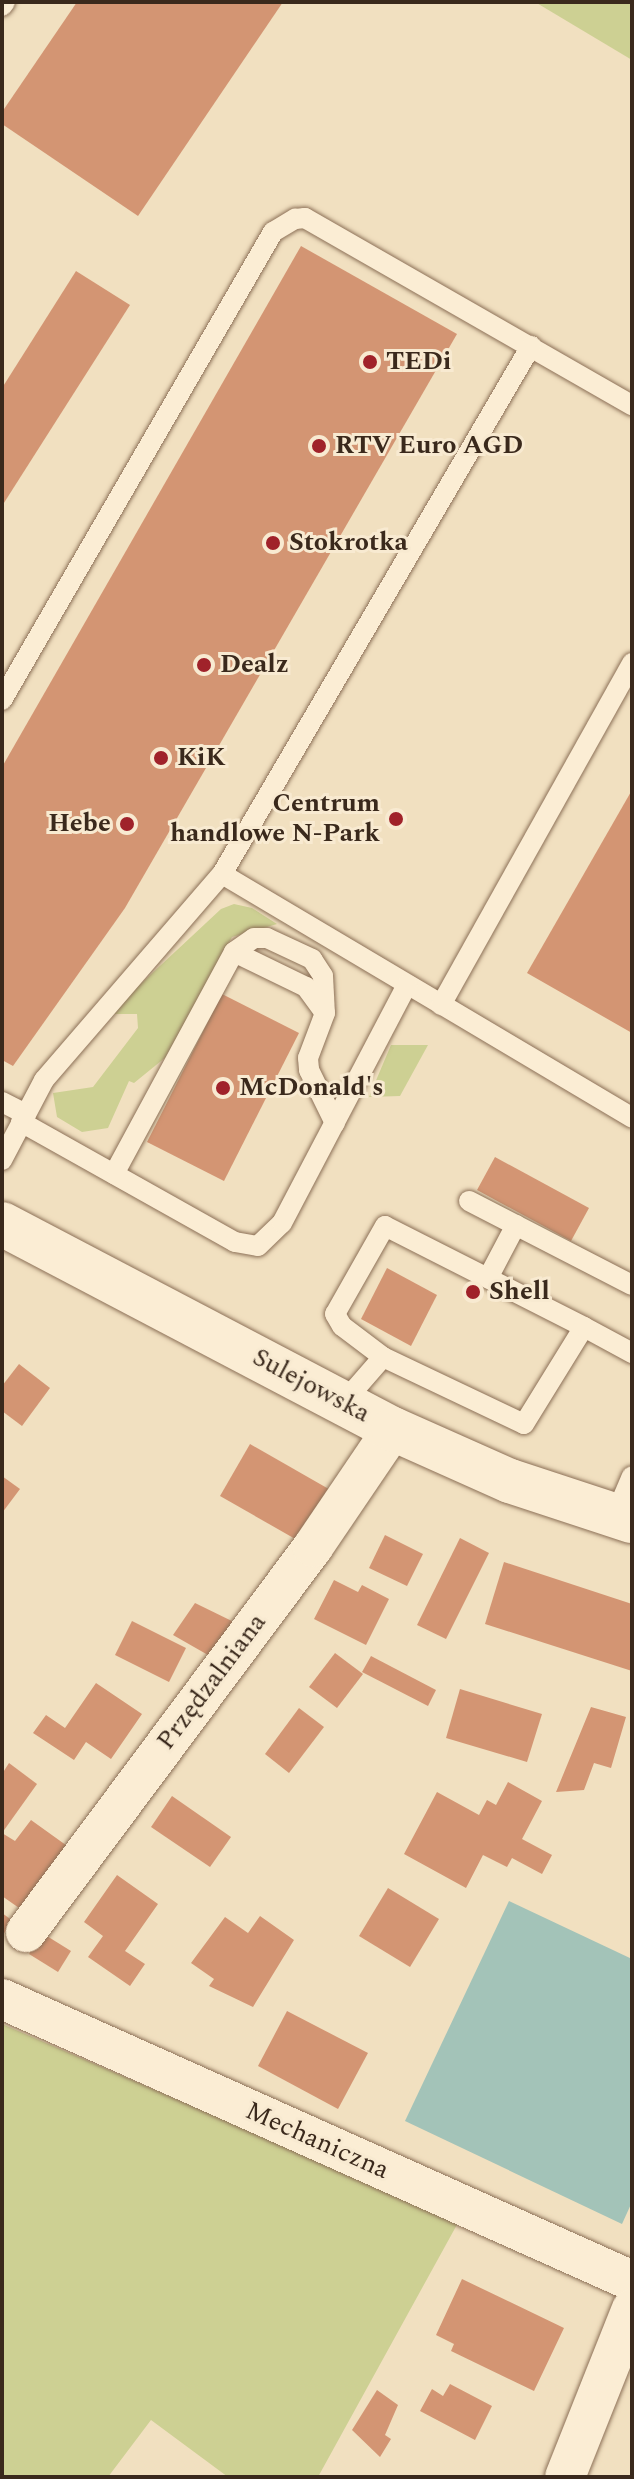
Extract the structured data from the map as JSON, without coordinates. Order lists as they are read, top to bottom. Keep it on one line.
{"streets":{"main road":["Sulejowska"],"street":["Przędzalniana","Mechaniczna"]},"crossings":[["Sulejowska","Przędzalniana"]],"places":["TEDi","RTV Euro AGD","Stokrotka","Dealz","KiK","Centrum handlowe N-Park","Hebe","McDonald's","Shell"]}
